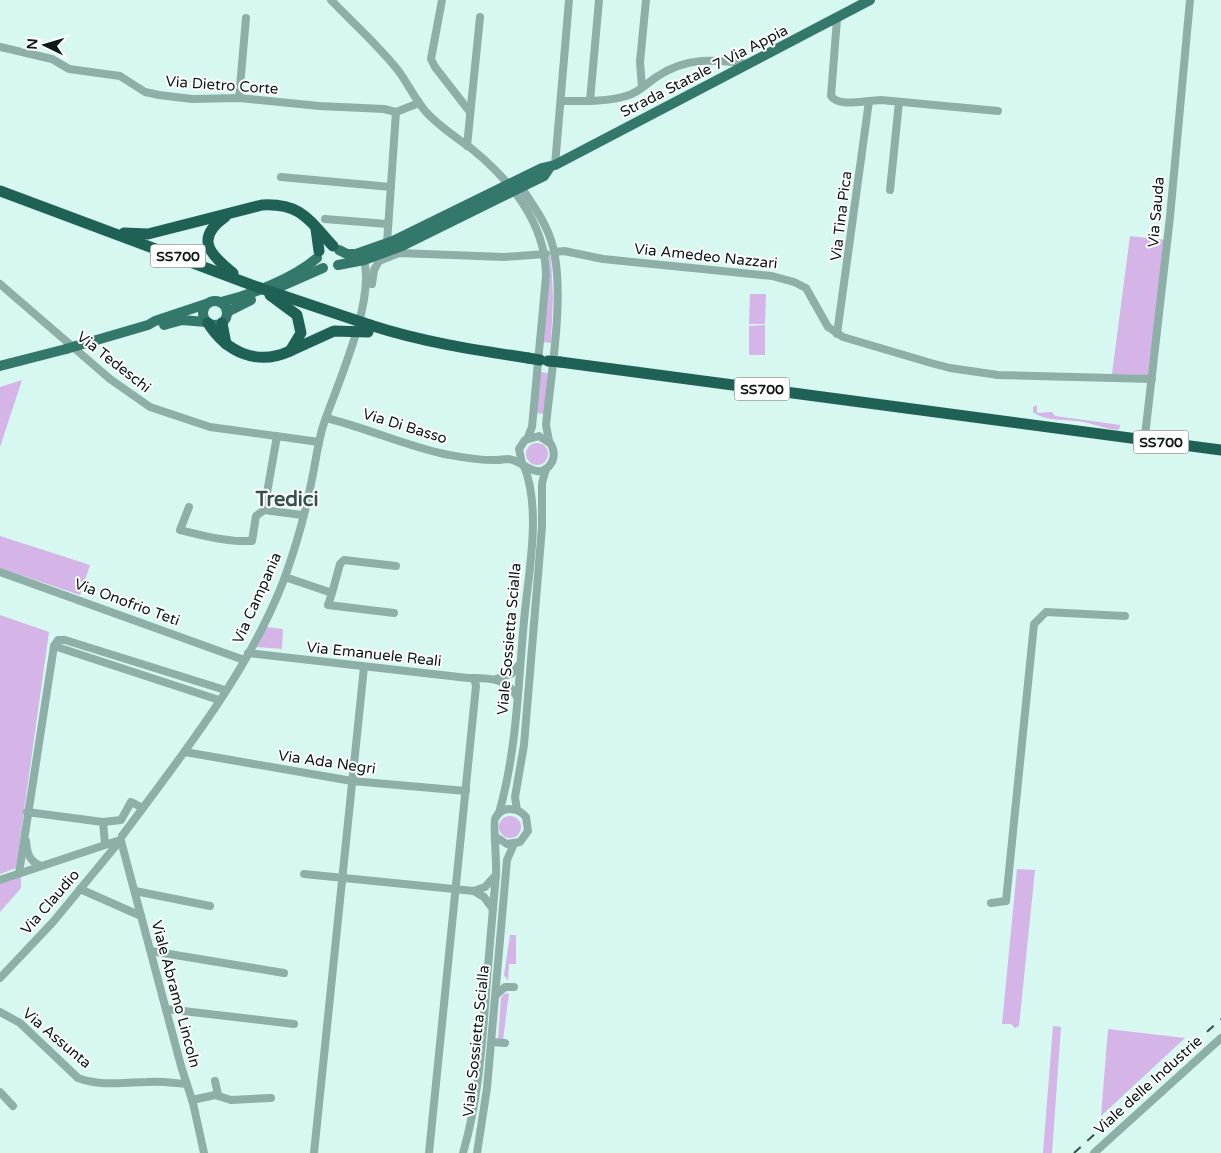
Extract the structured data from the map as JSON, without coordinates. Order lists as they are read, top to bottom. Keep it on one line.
{"streets":{"highway":["SS700"],"main road":["Strada Statale 7 Via Appia"],"street":["Via Dietro Corte","Via Sauda","Via Tina Pica","Via Amedeo Nazzari","Via Tedeschi","Via Di Basso","Via Campania","Via Onofrio Teti","Viale Sossietta Scialla","Via Emanuele Reali","Via Ada Negri","Via Claudio","Viale Abramo Lincoln","Via Assunta","Viale delle Industrie"]},"crossings":[["Strada Statale 7 Via Appia","SS700"],["Strada Statale 7 Via Appia","Via Campania"],["Strada Statale 7 Via Appia","Viale Sossietta Scialla"],["Via Sauda","Via Amedeo Nazzari"],["Via Tina Pica","Via Amedeo Nazzari"],["Via Amedeo Nazzari","Viale Sossietta Scialla"],["Via Tedeschi","Via Campania"],["Via Di Basso","Via Campania"],["Via Di Basso","Viale Sossietta Scialla"],["Via Campania","Via Onofrio Teti"],["Via Campania","Via Emanuele Reali"],["Via Campania","Via Ada Negri"],["Via Campania","Via Claudio"],["Via Campania","Viale Abramo Lincoln"],["Via Onofrio Teti","Via Emanuele Reali"],["Via Claudio","Viale Abramo Lincoln"],["Viale Abramo Lincoln","Via Assunta"]],"districts":["Tredici"],"north":"left"}
